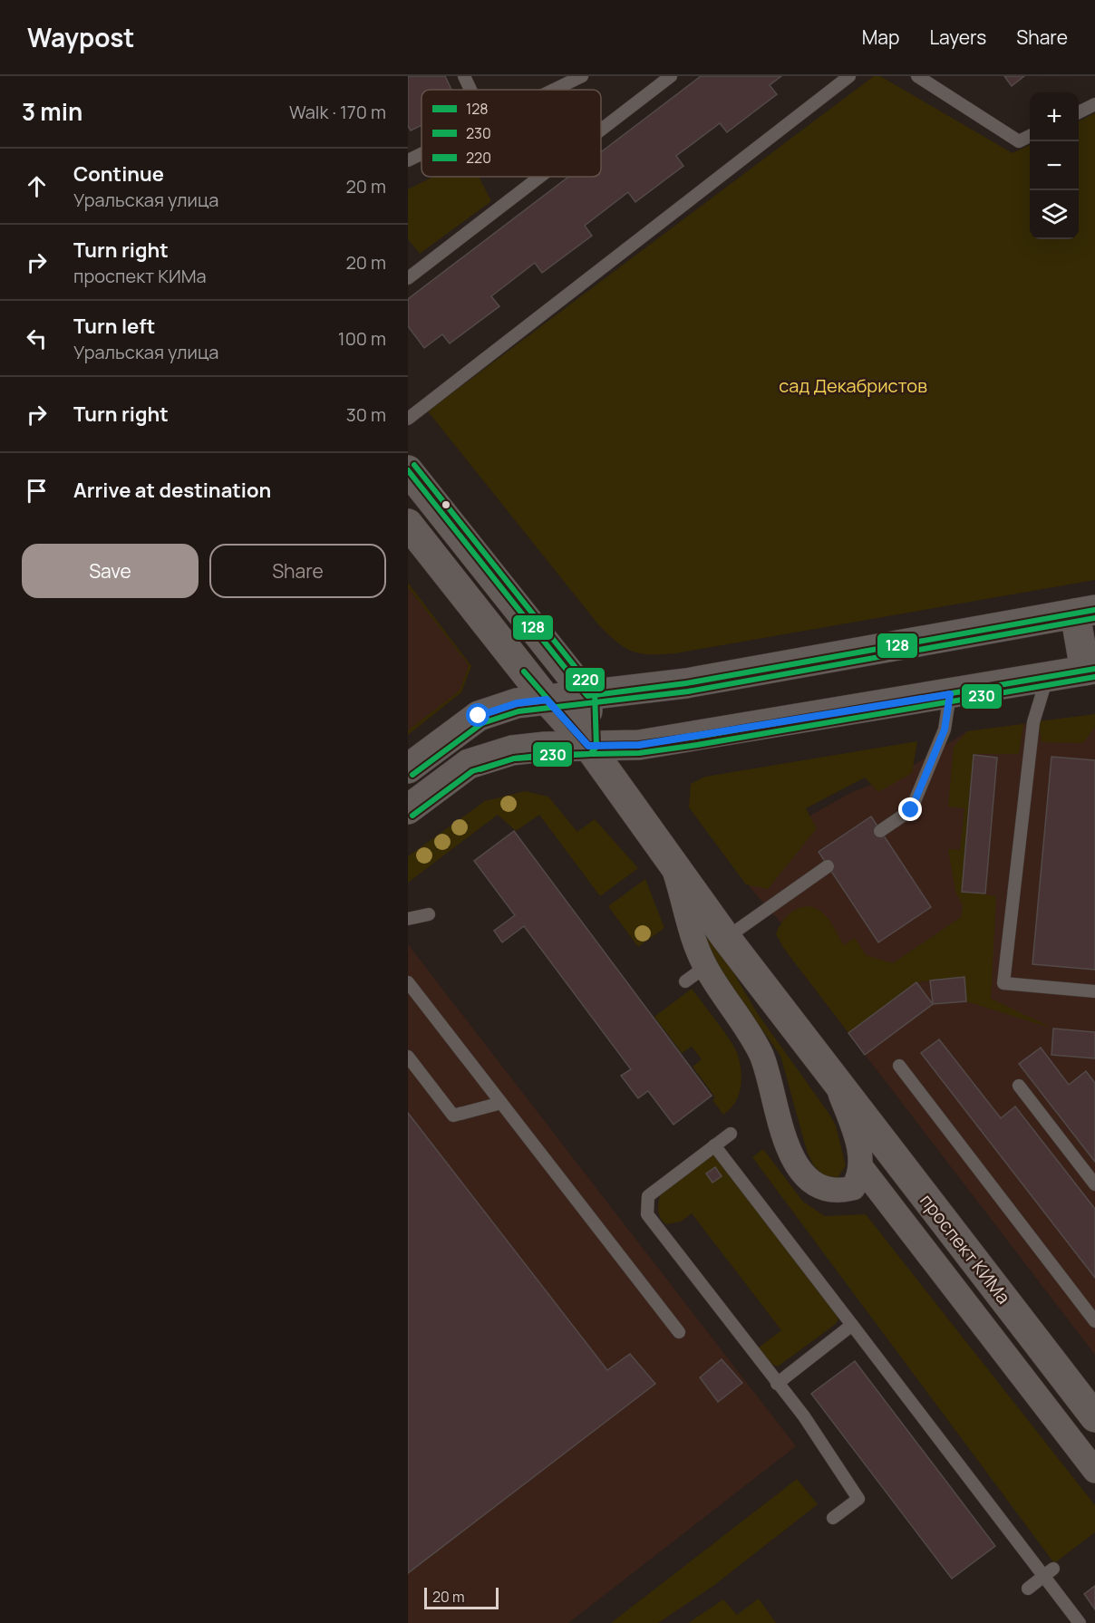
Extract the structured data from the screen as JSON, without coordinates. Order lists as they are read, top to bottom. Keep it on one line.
{"streets":{"main road":["проспект КИМа"]},"parks":["сад Декабристов"],"lines":["transit line 220","transit line 128","transit line 230"],"legend":["128","230","220"],"scale_bar":"20 m","page":{"header":"Waypost","nav":["Map","Layers","Share"],"heading":["3 min","Walk · 170 m"],"map_buttons":["+","−"],"list":[["Continue","Уральская улица","20 m"],["Turn right","проспект КИМа","20 m"],["Turn left","Уральская улица","100 m"],["Turn right","30 m"],"Arrive at destination"],"buttons":["Save","Share"],"scale":"20 m"}}
